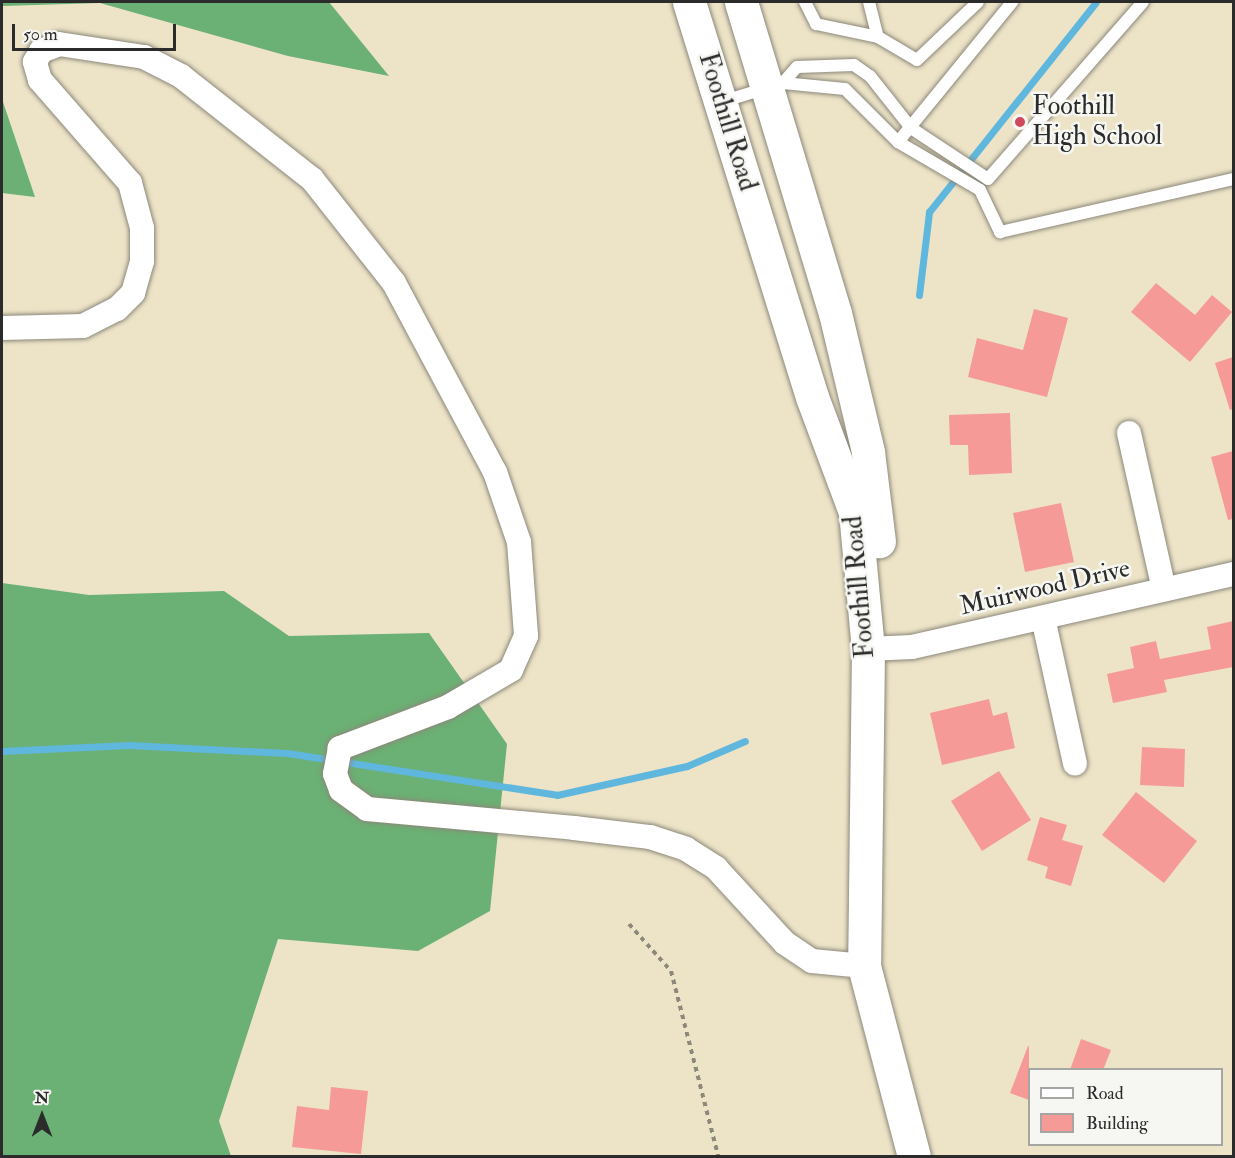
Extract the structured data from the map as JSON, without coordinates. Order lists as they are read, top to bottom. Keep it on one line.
{"streets":{"main road":["Foothill Road"],"street":["Muirwood Drive"]},"crossings":[["Foothill Road","Muirwood Drive"]],"places":["Foothill High School"],"legend":["Road","Building"],"scale_bar":"50 m","north":"top"}
